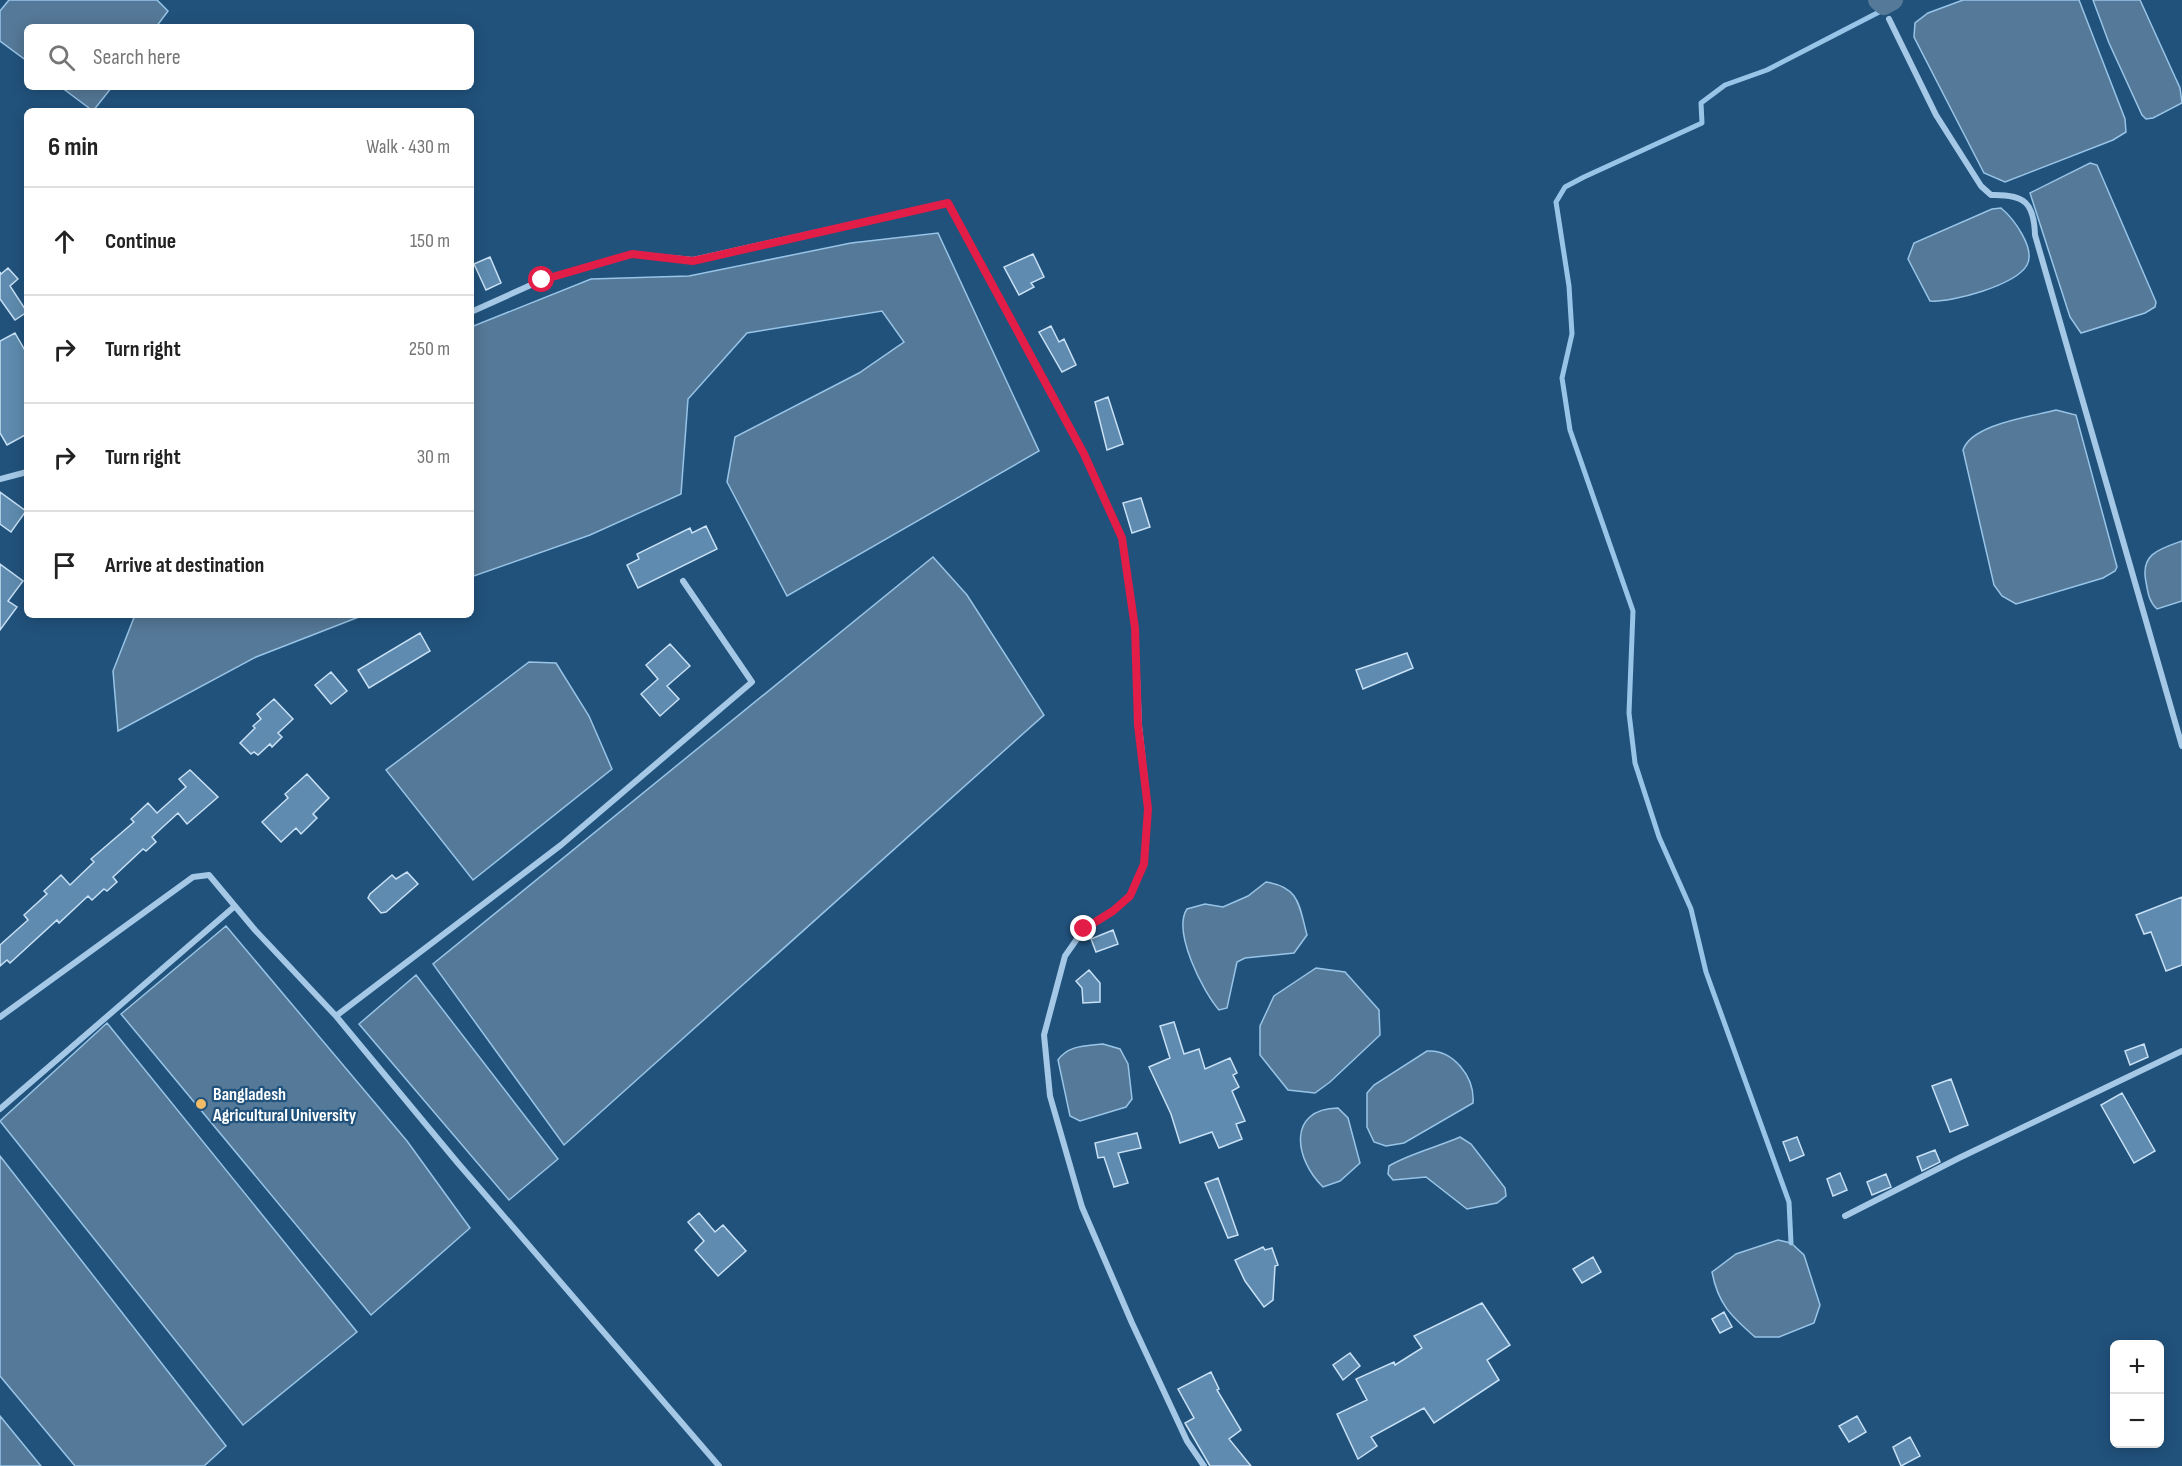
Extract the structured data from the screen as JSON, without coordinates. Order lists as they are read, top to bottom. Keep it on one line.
{"places":["Bangladesh Agricultural University"],"page":{"search":"Search here","heading":["6 min","Walk · 430 m"],"list":[["Continue","150 m"],["Turn right","250 m"],["Turn right","30 m"],"Arrive at destination"],"map_buttons":["+","−"]}}
